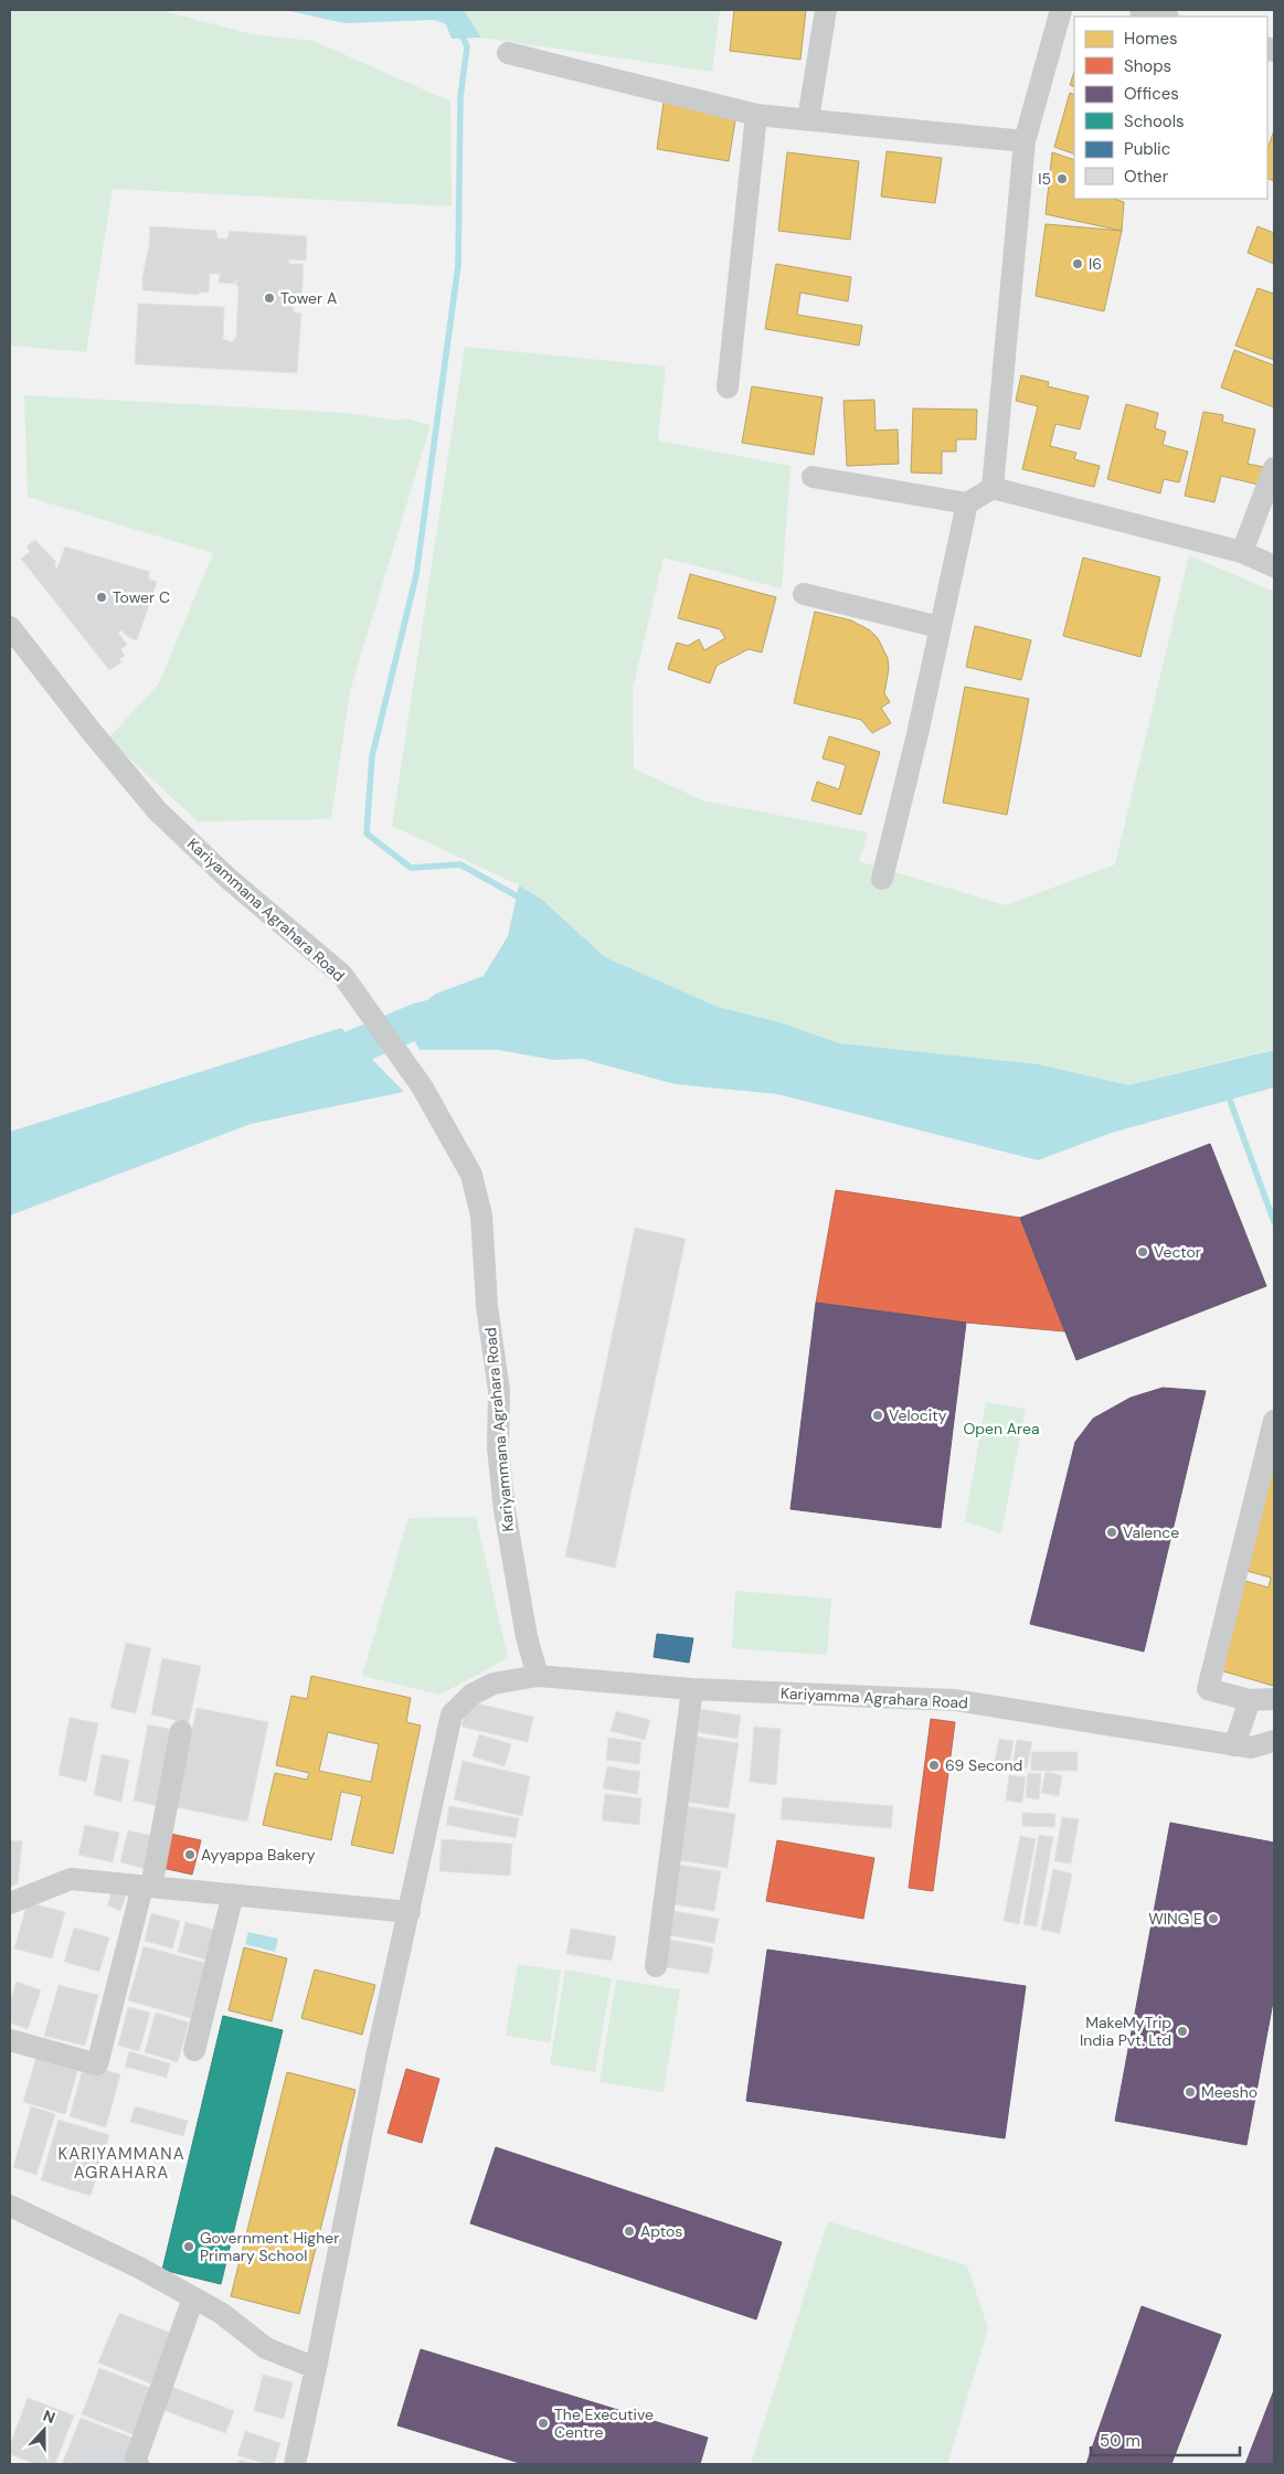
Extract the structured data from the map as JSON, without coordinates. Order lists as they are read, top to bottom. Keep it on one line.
{"streets":{"street":["Kariyammana Agrahara Road","Kariyamma Agrahara Road"]},"crossings":[["Kariyammana Agrahara Road","Kariyamma Agrahara Road"]],"districts":["KARIYAMMANA AGRAHARA"],"parks":["Open Area"],"places":["I5","I6","Tower A","Tower C","Vector","Velocity","Valence","69 Second","Ayyappa Bakery","WING E","MakeMyTrip India Pvt. Ltd","Meesho","Aptos","Government Higher Primary School","The Executive Centre"],"legend":["Homes","Shops","Offices","Schools","Public","Other"],"scale_bar":"50 m","north":"top"}
